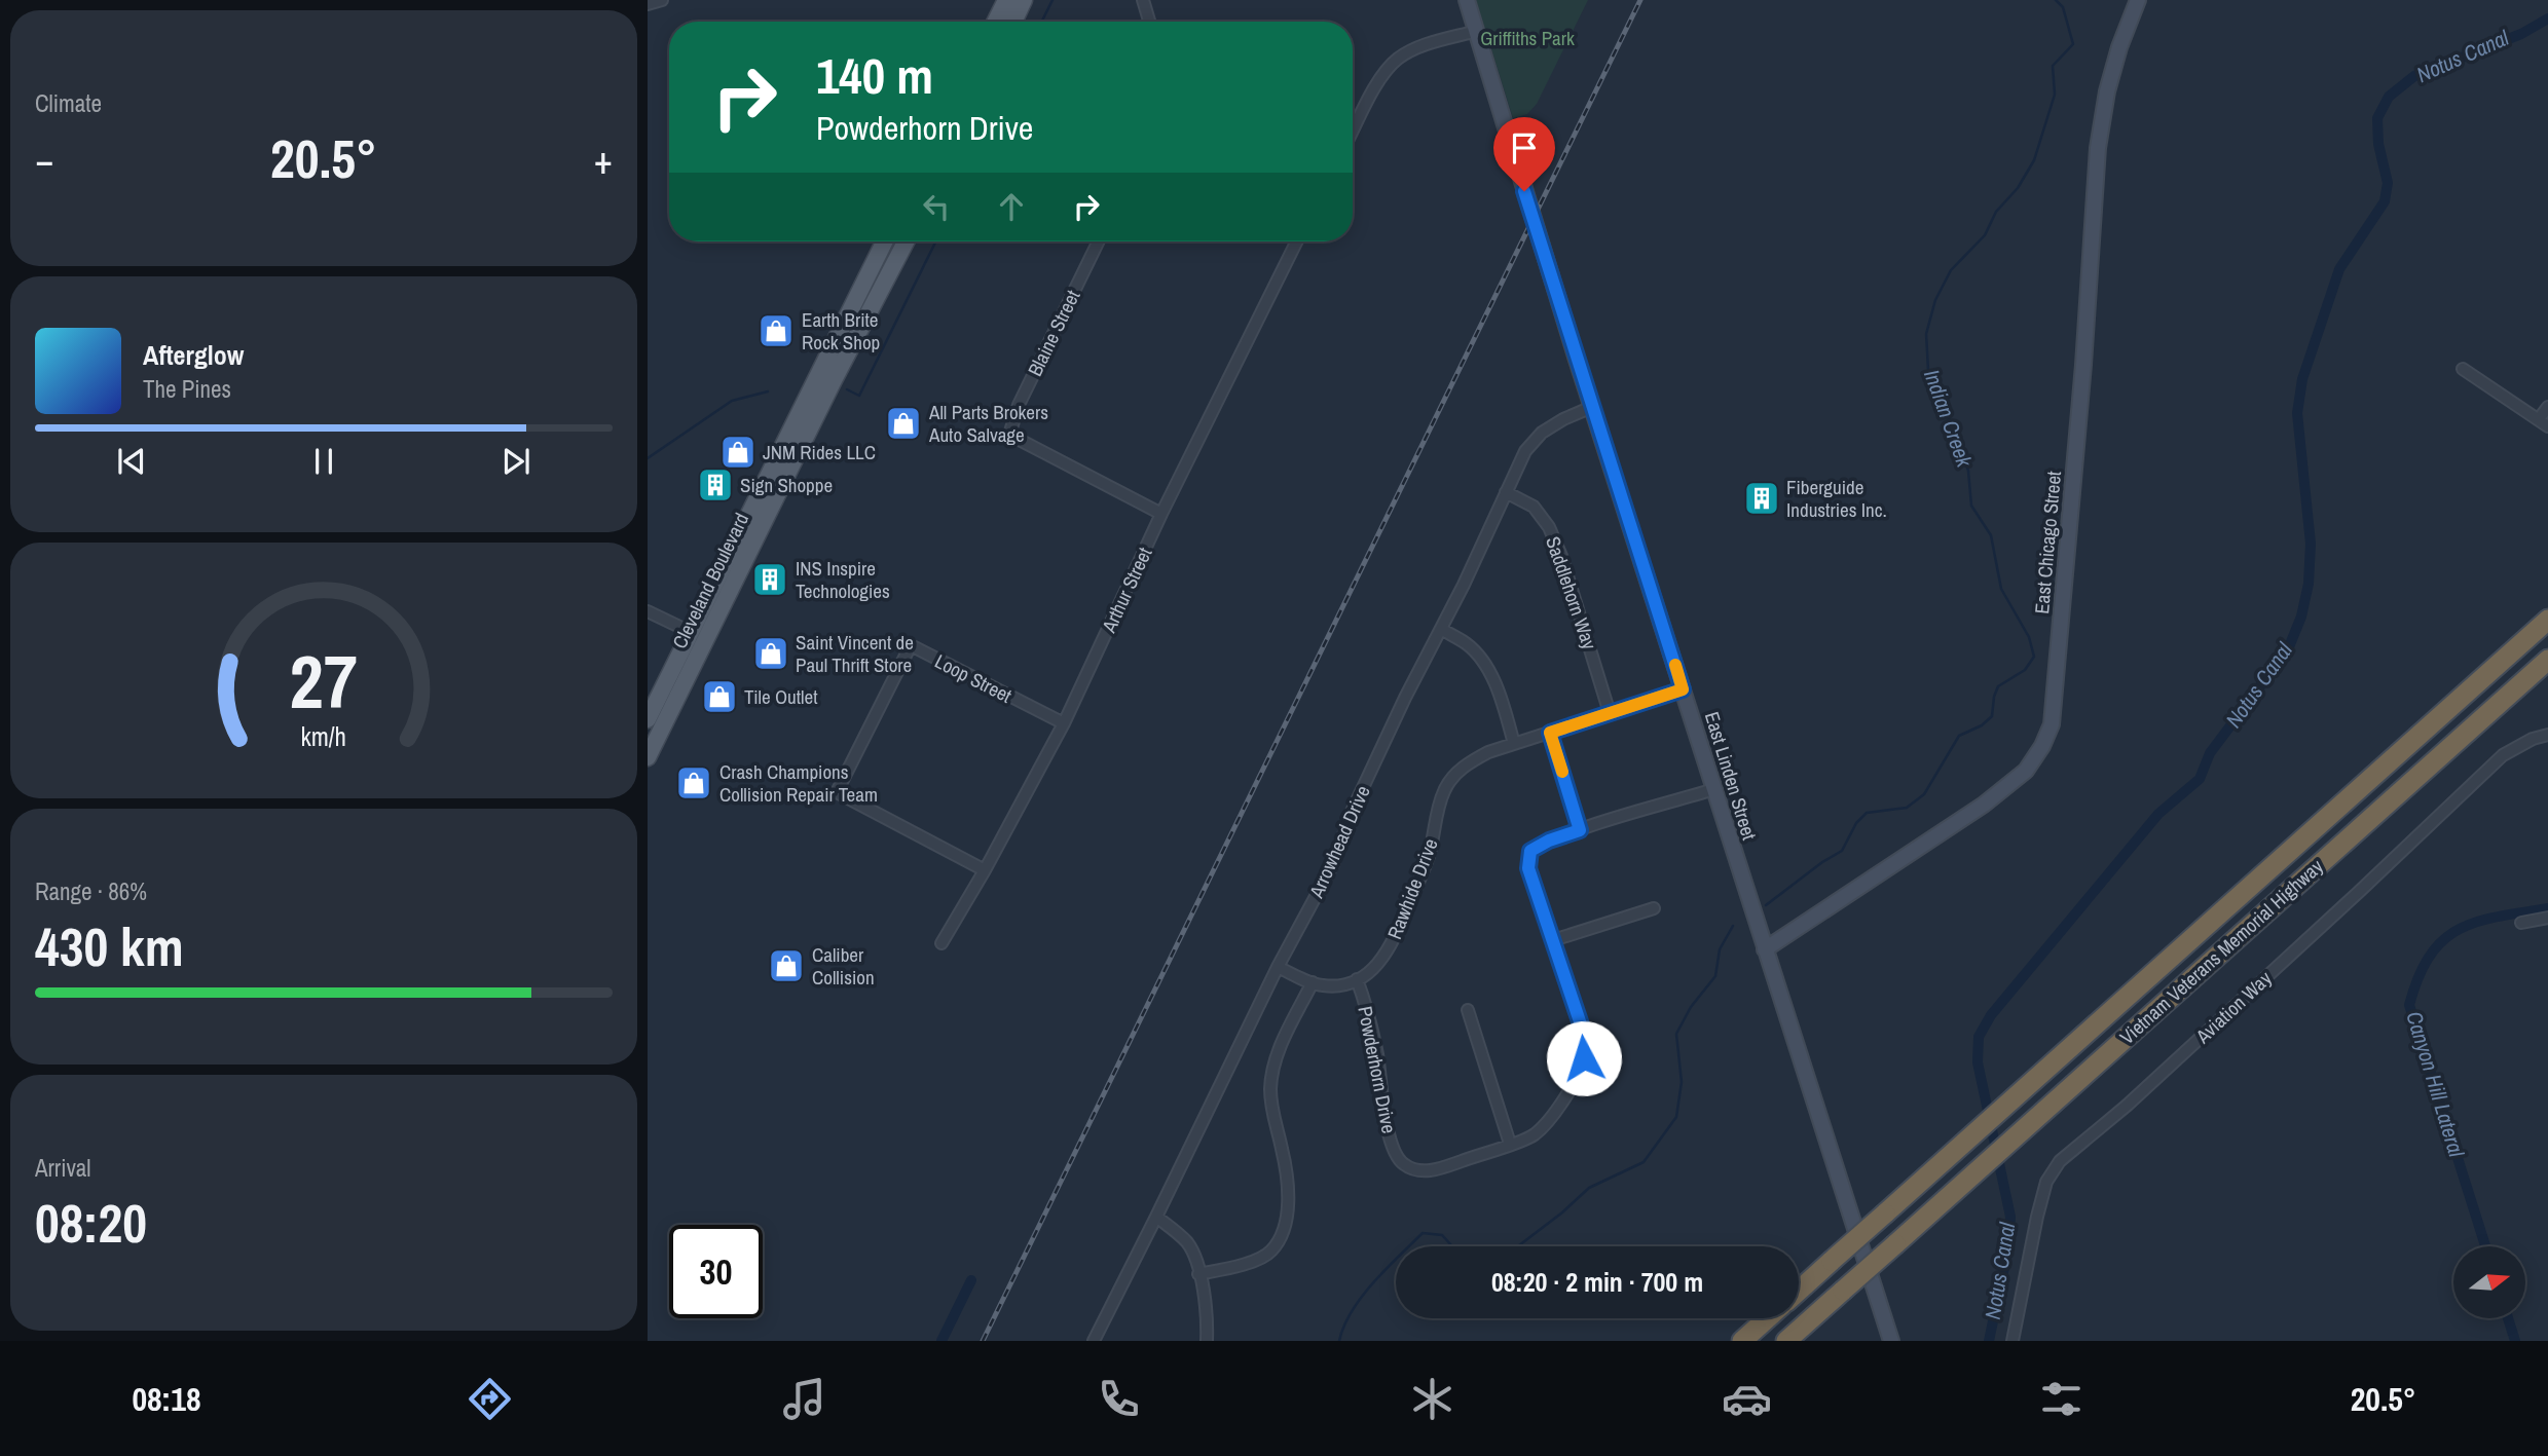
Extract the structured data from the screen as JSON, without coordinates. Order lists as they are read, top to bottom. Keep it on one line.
{"streets":{"highway":["Vietnam Veterans Memorial Highway"],"main road":["East Chicago Street","Cleveland Boulevard","East Linden Street"],"street":["Blaine Street","Arthur Street","Saddlehorn Way","Loop Street","Arrowhead Drive","Rawhide Drive","Aviation Way","Powderhorn Drive"]},"crossings":[["Blaine Street","Arthur Street"],["East Chicago Street","East Linden Street"],["Arthur Street","Loop Street"],["Saddlehorn Way","Arrowhead Drive"],["Saddlehorn Way","Rawhide Drive"],["East Linden Street","Arrowhead Drive"],["East Linden Street","Rawhide Drive"],["East Linden Street","Powderhorn Drive"],["Arrowhead Drive","Rawhide Drive"],["Rawhide Drive","Powderhorn Drive"]],"water":["Notus Canal","Indian Creek","Canyon Hill Lateral"],"parks":["Griffiths Park"],"places":{"shop":["Earth Brite Rock Shop","All Parts Brokers Auto Salvage","JNM Rides LLC","Saint Vincent de Paul Thrift Store","Tile Outlet","Crash Champions Collision Repair Team","Caliber Collision"],"building":["Sign Shoppe","Fiberguide Industries Inc.","INS Inspire Technologies"]},"north":"right","page":{"tile":["Climate",["Range · 86%","430 km"],["Arrival","08:20"]],"turn":["140 m","Powderhorn Drive"],"heat":["−","20.5°","+"],"song":["Afterglow","The Pines"],"limit":"30","trip":"08:20 · 2 min · 700 m","tabs":["08:18","20.5°"],"gauge":["27","km/h"]}}
